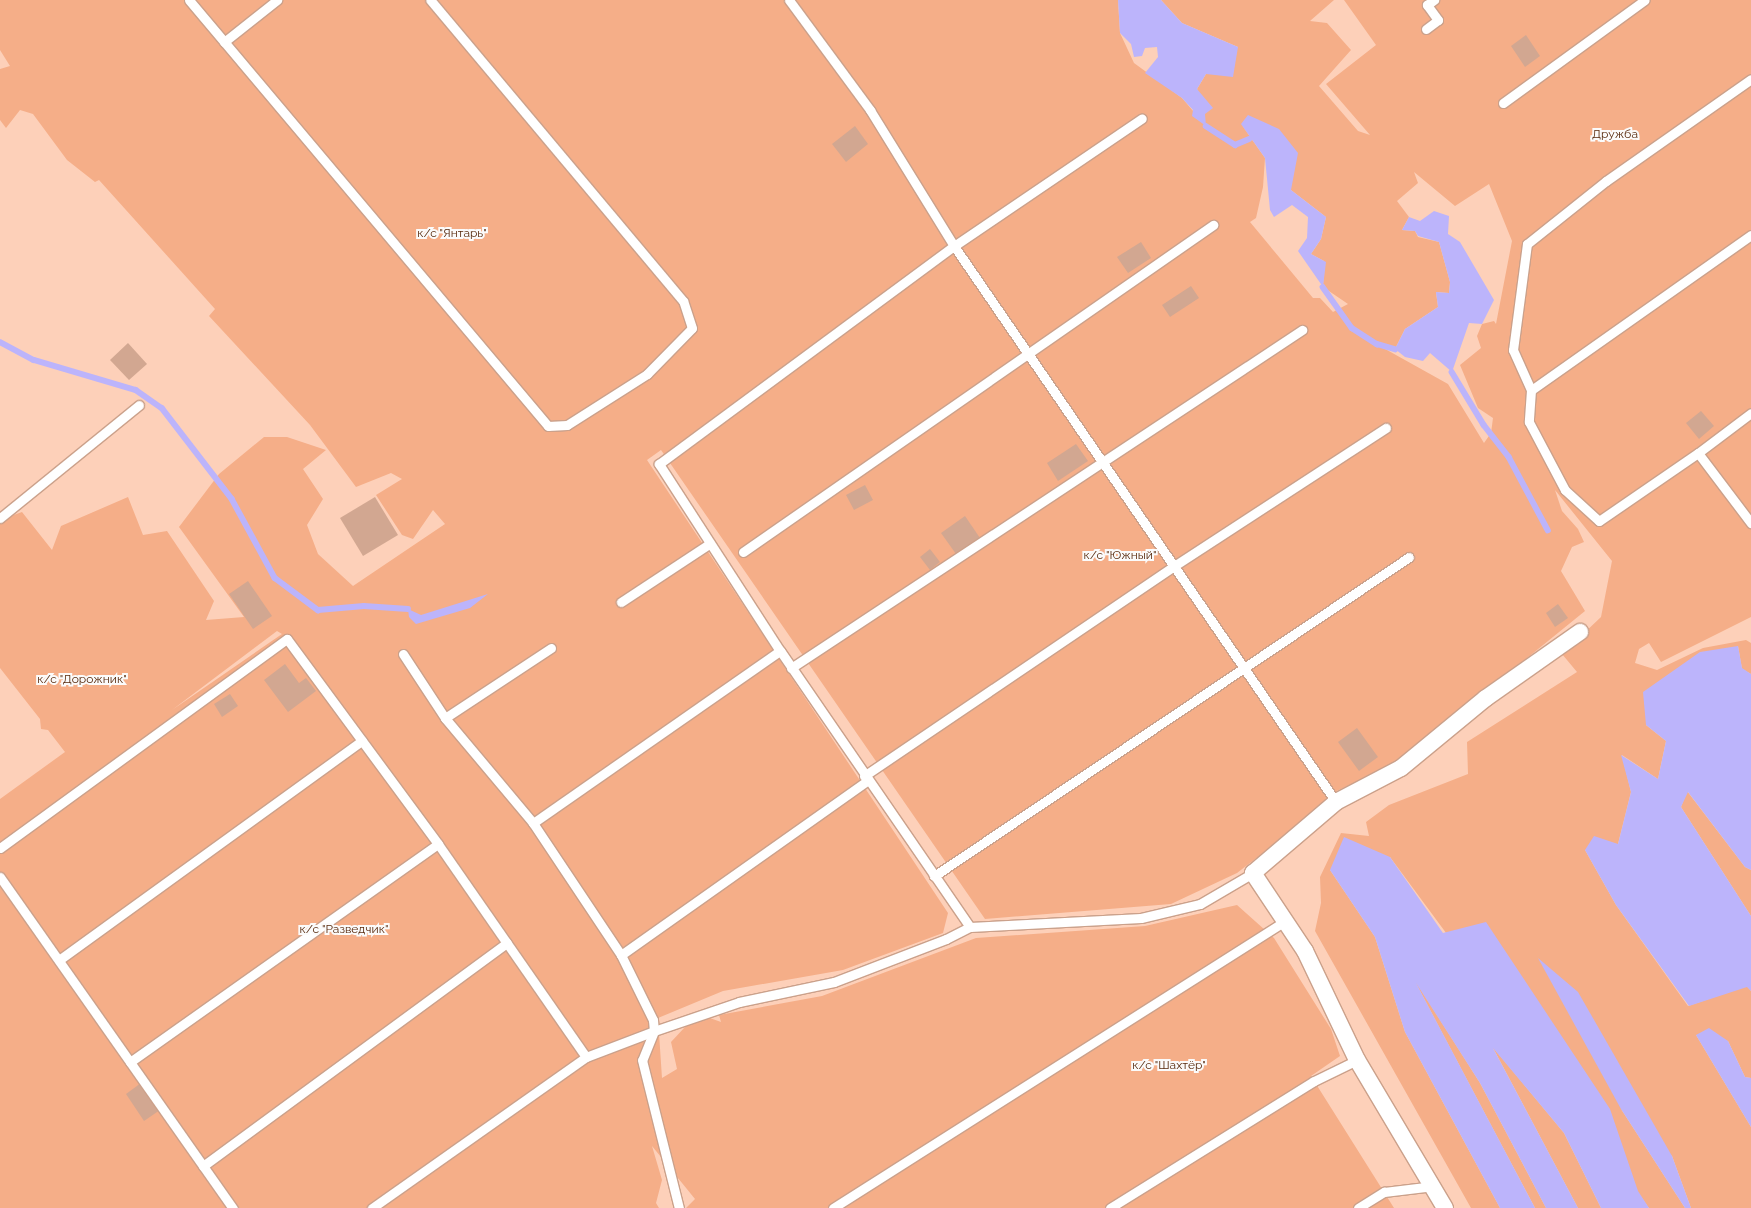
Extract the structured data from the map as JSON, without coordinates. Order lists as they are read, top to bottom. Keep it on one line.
{"parks":["Дружба","к/с \"Янтарь\"","к/с \"Южный\"","к/с \"Дорожник\"","к/с \"Разведчик\"","к/с \"Шахтёр\""]}
